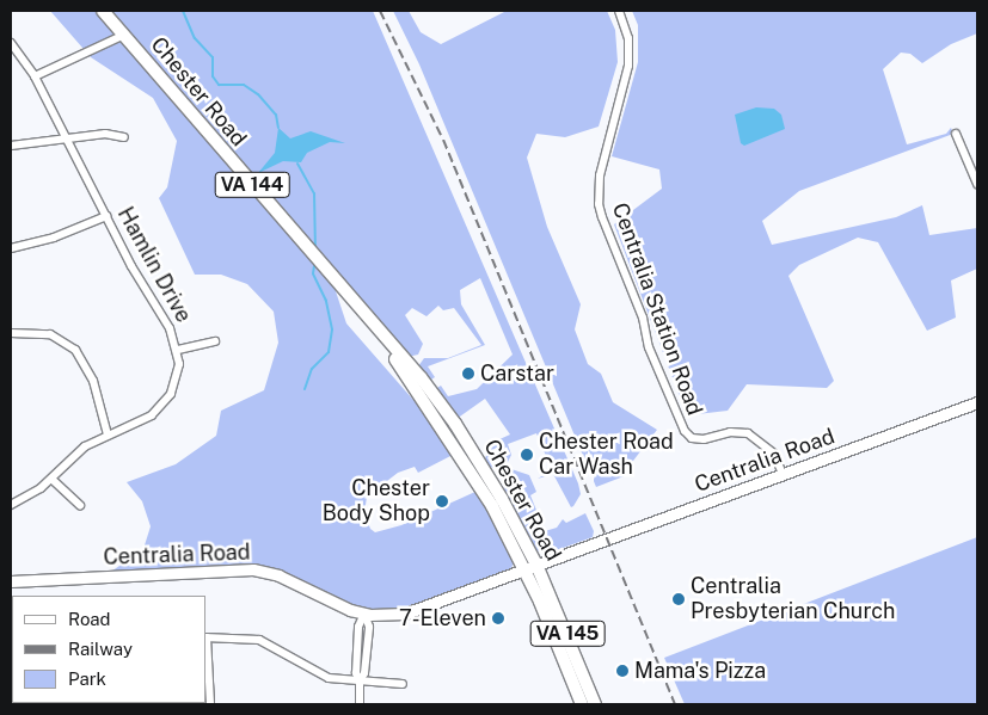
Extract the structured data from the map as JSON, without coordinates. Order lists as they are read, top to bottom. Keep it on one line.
{"streets":{"main road":["Chester Road","VA 144","VA 145"],"street":["Hamlin Drive","Centralia Station Road","Centralia Road"]},"crossings":[["Chester Road","Centralia Road"],["Centralia Station Road","Centralia Road"]],"places":["Carstar","Chester Road Car Wash","Chester Body Shop","Centralia Presbyterian Church","7-Eleven","Mama's Pizza"],"legend":["Road","Railway","Park"]}
